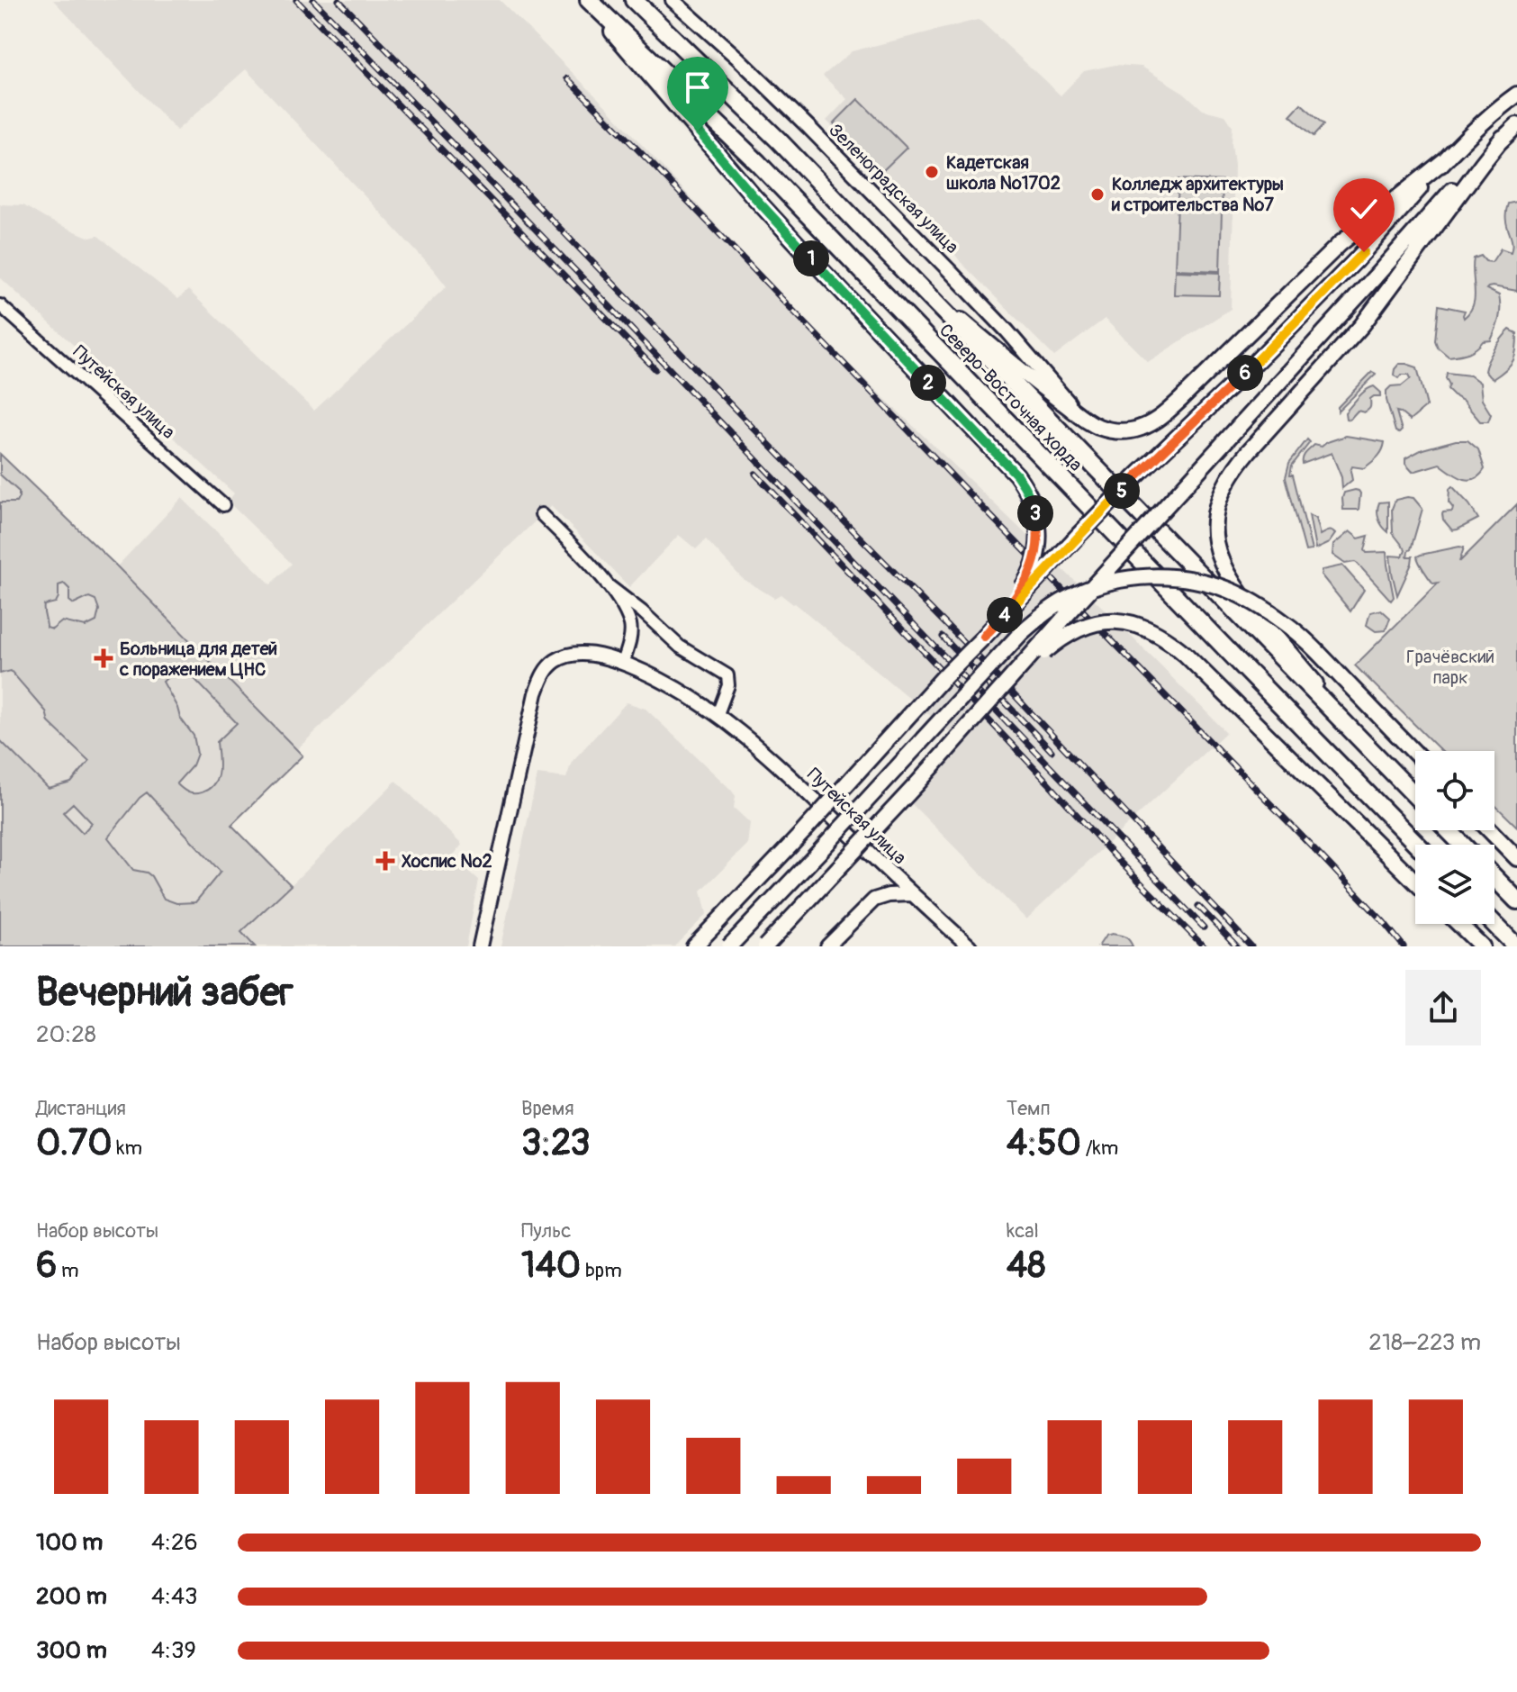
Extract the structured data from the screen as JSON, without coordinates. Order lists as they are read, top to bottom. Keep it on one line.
{"streets":{"main road":["Северо-Восточная хорда"],"street":["Зеленоградская улица","Путейская улица"]},"parks":["Грачёвский парк"],"places":{"other":["Кадетская школа №1702","Колледж архитектуры и строительства №7"],"health":["Больница для детей с поражением ЦНС","Хоспис №2"]},"page":{"pins":["1","6","2","5","3","4"],"heading":["Вечерний забег","20:28"],"stats":[["Дистанция","0.70 km"],["Время","3:23"],["Темп","4:50 /km"],["Набор высоты","6 m"],["Пульс","140 bpm"],["kcal","48"]],"chart":["Набор высоты","218–223 m"],"list":[{"name":"100 m","note":"4:26"},{"name":"200 m","note":"4:43"},{"name":"300 m","note":"4:39"}]}}
